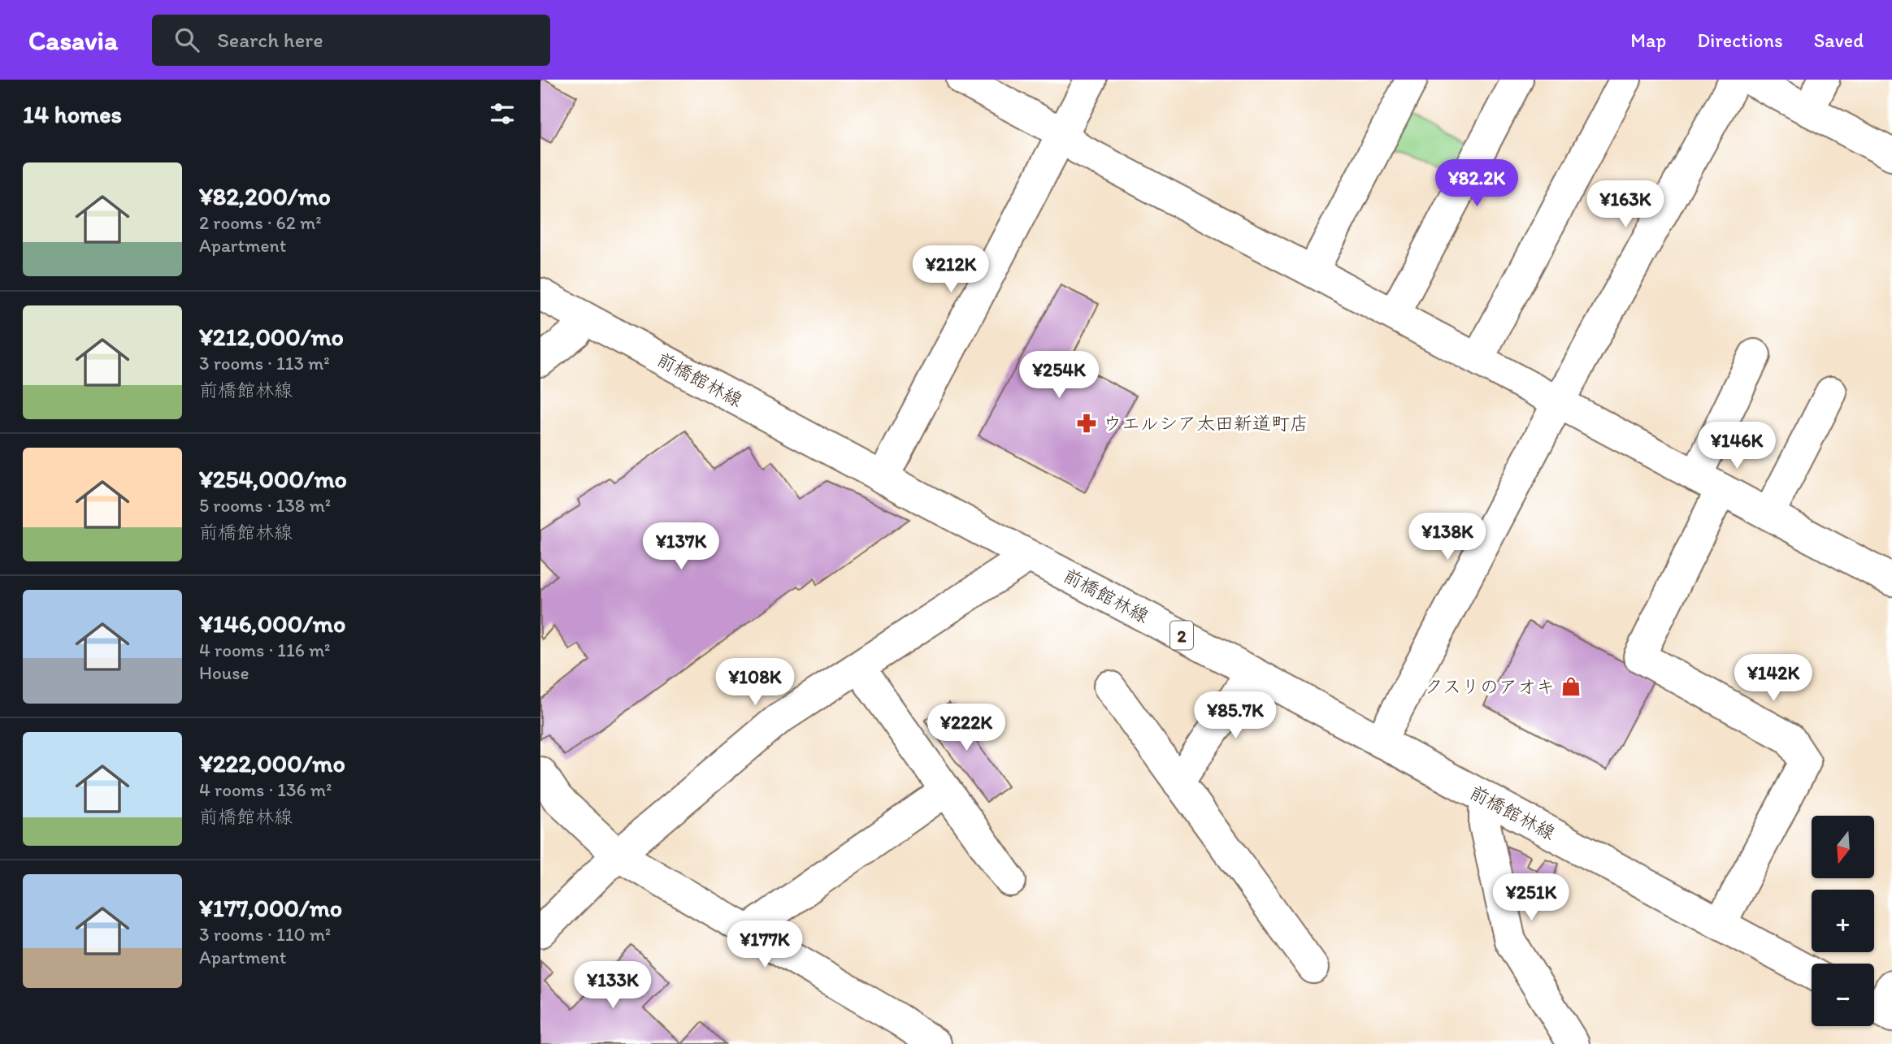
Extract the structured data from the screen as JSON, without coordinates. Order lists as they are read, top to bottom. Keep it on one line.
{"streets":{"street":["前橋館林線","2"]},"places":{"pharmacy":["ウエルシア太田新道町店"],"shop":["クスリのアオキ"]},"north":"bottom","page":{"header":"Casavia","search":"Search here","nav":["Map","Directions","Saved"],"heading":"14 homes","list":[{"name":"¥82,200/mo","note":"2 rooms · 62 m² · Apartment"},{"name":"¥212,000/mo","note":"3 rooms · 113 m² · 前橋館林線"},{"name":"¥254,000/mo","note":"5 rooms · 138 m² · 前橋館林線"},{"name":"¥146,000/mo","note":"4 rooms · 116 m² · House"},{"name":"¥222,000/mo","note":"4 rooms · 136 m² · 前橋館林線"},{"name":"¥177,000/mo","note":"3 rooms · 110 m² · Apartment"}],"price":["¥82.2K","¥163K","¥212K","¥254K","¥146K","¥138K","¥137K","¥142K","¥108K","¥85.7K","¥222K","¥251K","¥177K","¥133K"],"map_buttons":["+","−"]}}
